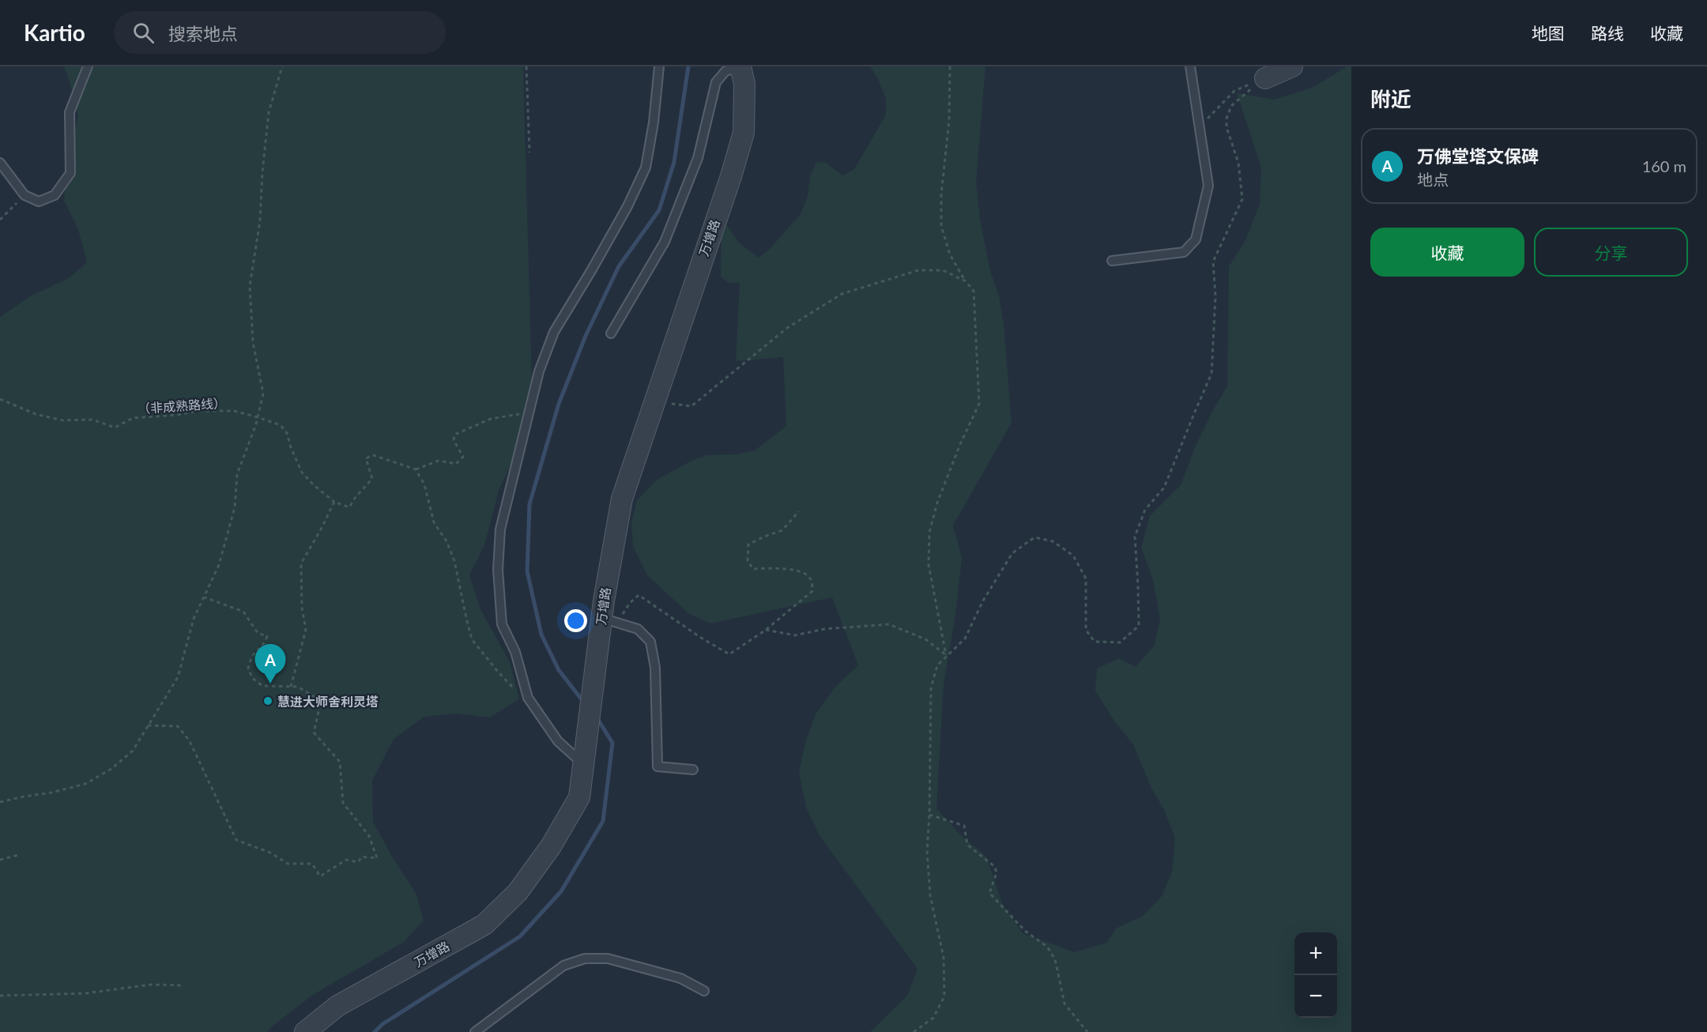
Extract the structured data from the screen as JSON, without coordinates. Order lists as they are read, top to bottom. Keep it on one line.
{"streets":{"street":["万增路"],"path":["（非成熟路线）"]},"places":["慧进大师舍利灵塔"],"page":{"header":"Kartio","search":"搜索地点","nav":["地图","路线","收藏"],"heading":"附近","list":[{"mark":"A","name":"万佛堂塔文保碑","note":"地点","value":"160 m"}],"buttons":["收藏","分享"],"pins":"A","map_buttons":["+","−"]}}
